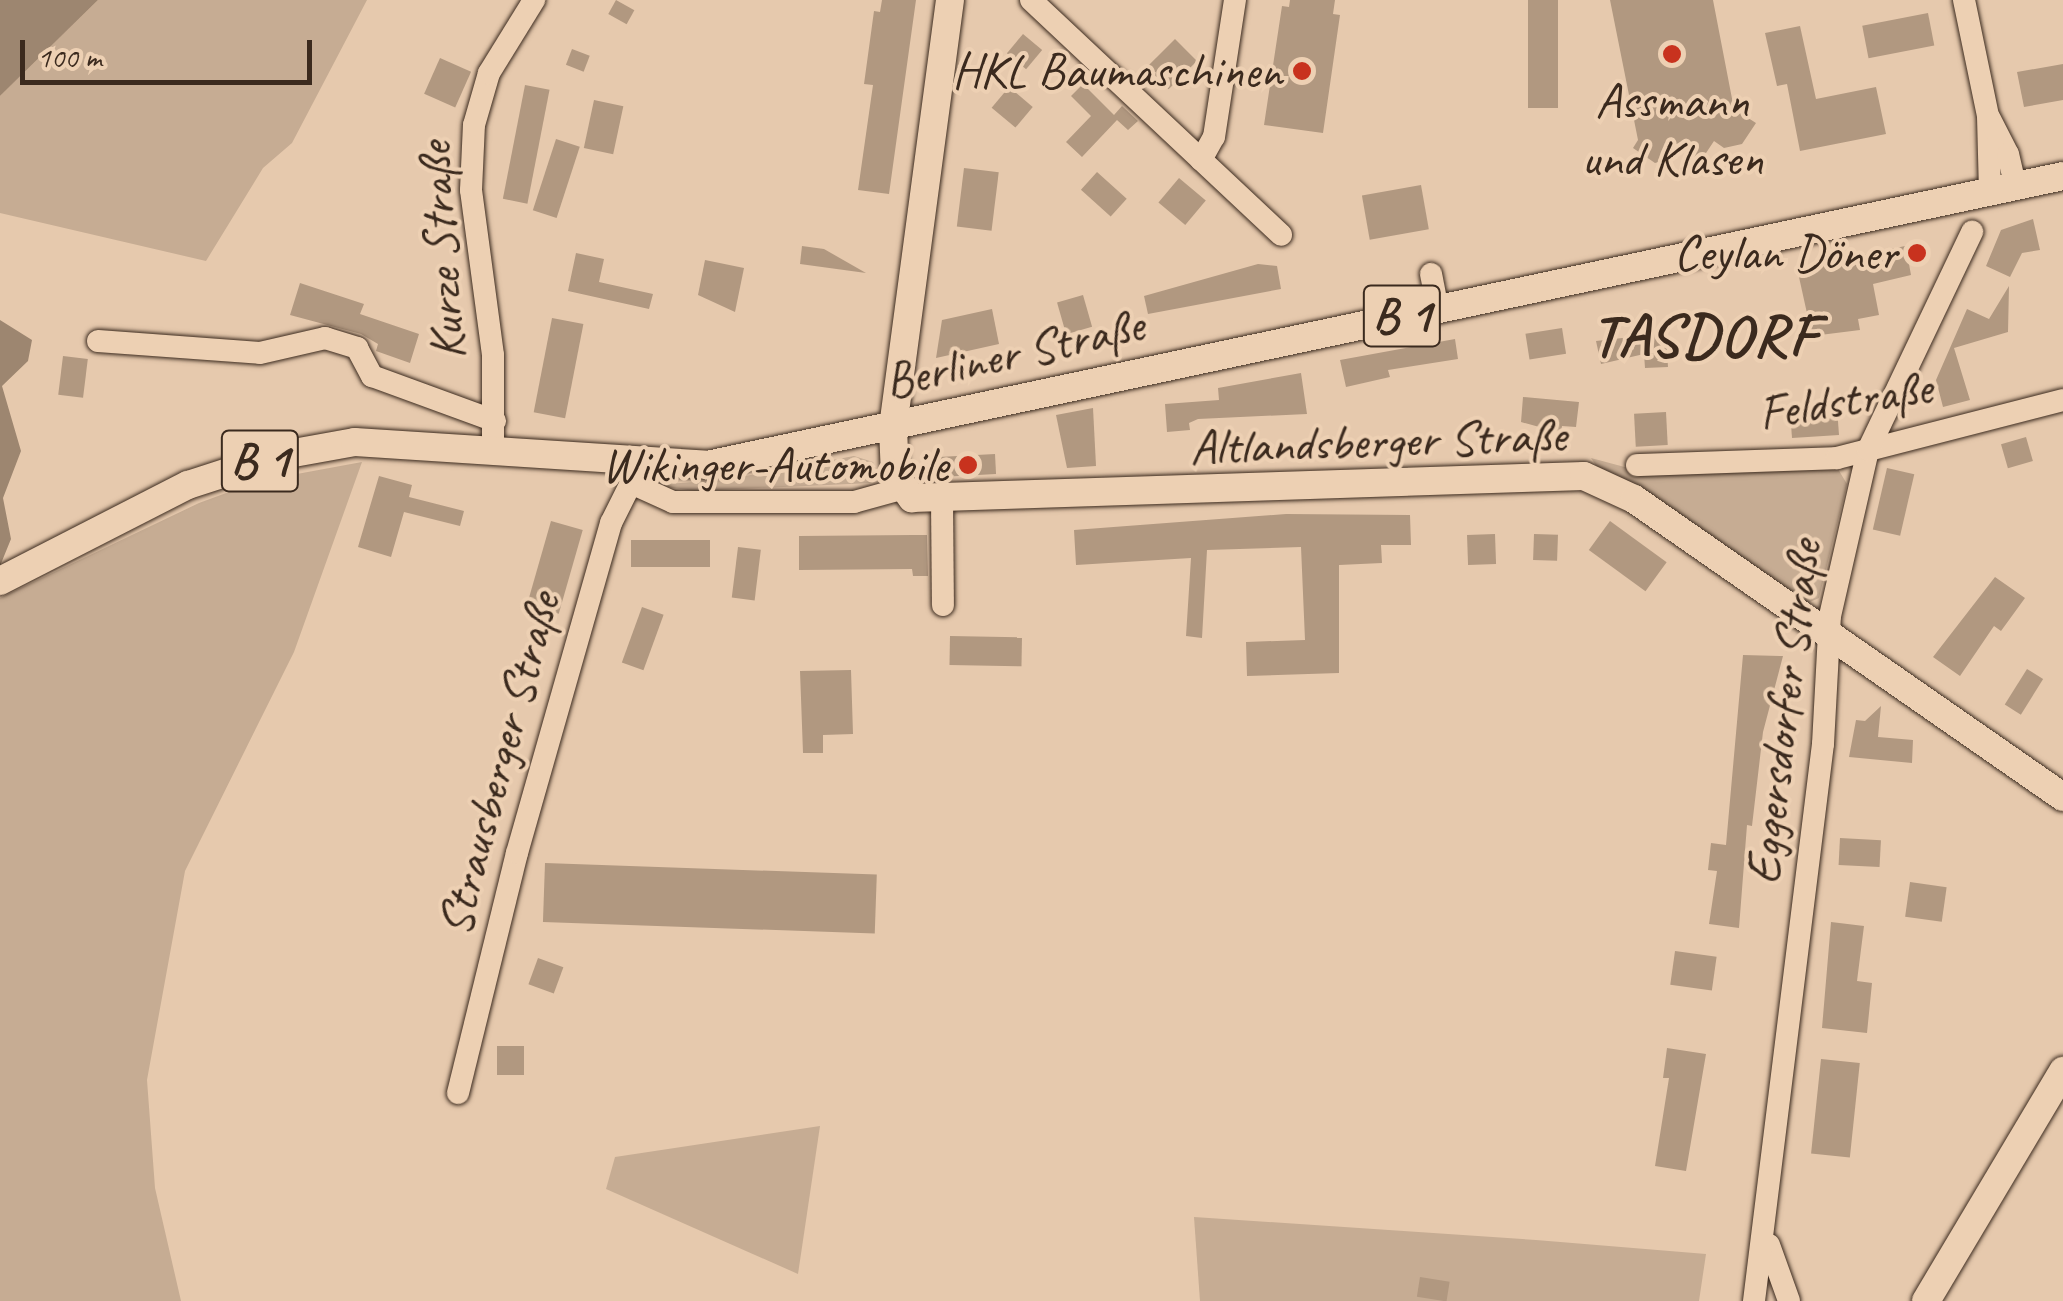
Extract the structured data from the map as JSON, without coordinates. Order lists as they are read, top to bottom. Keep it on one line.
{"streets":{"main road":["B 1","Berliner Straße","Altlandsberger Straße"],"street":["Kurze Straße","Feldstraße","Eggersdorfer Straße","Strausberger Straße"]},"crossings":[["Kurze Straße","Berliner Straße"],["Berliner Straße","Strausberger Straße"],["Feldstraße","Eggersdorfer Straße"],["Altlandsberger Straße","Eggersdorfer Straße"]],"districts":["TASDORF"],"places":["Assmann und Klasen","HKL Baumaschinen","Ceylan Döner","Wikinger-Automobile"],"scale_bar":"100 m"}
